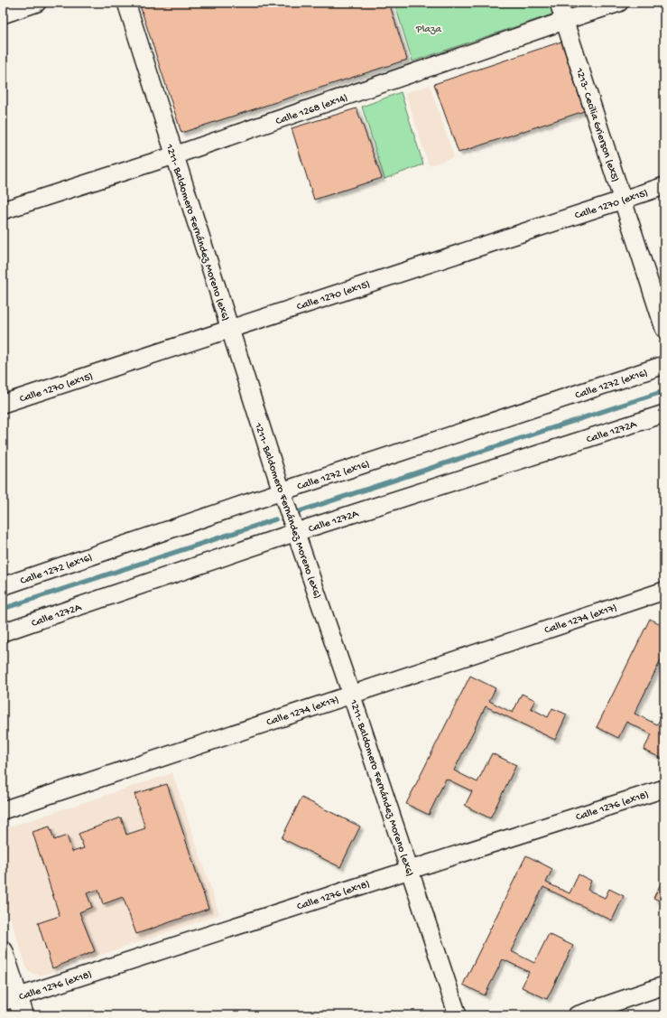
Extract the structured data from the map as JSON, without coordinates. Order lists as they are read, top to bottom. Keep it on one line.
{"streets":{"street":["Calle 1268 (ex14)","1213- Cecilia Grierson (ex5)","Calle 1270 (ex15)","1211- Baldomero Fernández Moreno (ex6)","Calle 1272 (ex16)","Calle 1272A","Calle 1274 (ex17)","Calle 1276 (ex18)"]},"crossings":[["Calle 1268 (ex14)","1213- Cecilia Grierson (ex5)"],["Calle 1268 (ex14)","1211- Baldomero Fernández Moreno (ex6)"],["1213- Cecilia Grierson (ex5)","Calle 1270 (ex15)"],["Calle 1270 (ex15)","1211- Baldomero Fernández Moreno (ex6)"],["1211- Baldomero Fernández Moreno (ex6)","Calle 1272 (ex16)"],["1211- Baldomero Fernández Moreno (ex6)","Calle 1272A"],["1211- Baldomero Fernández Moreno (ex6)","Calle 1274 (ex17)"],["1211- Baldomero Fernández Moreno (ex6)","Calle 1276 (ex18)"]],"parks":["Plaza"]}
